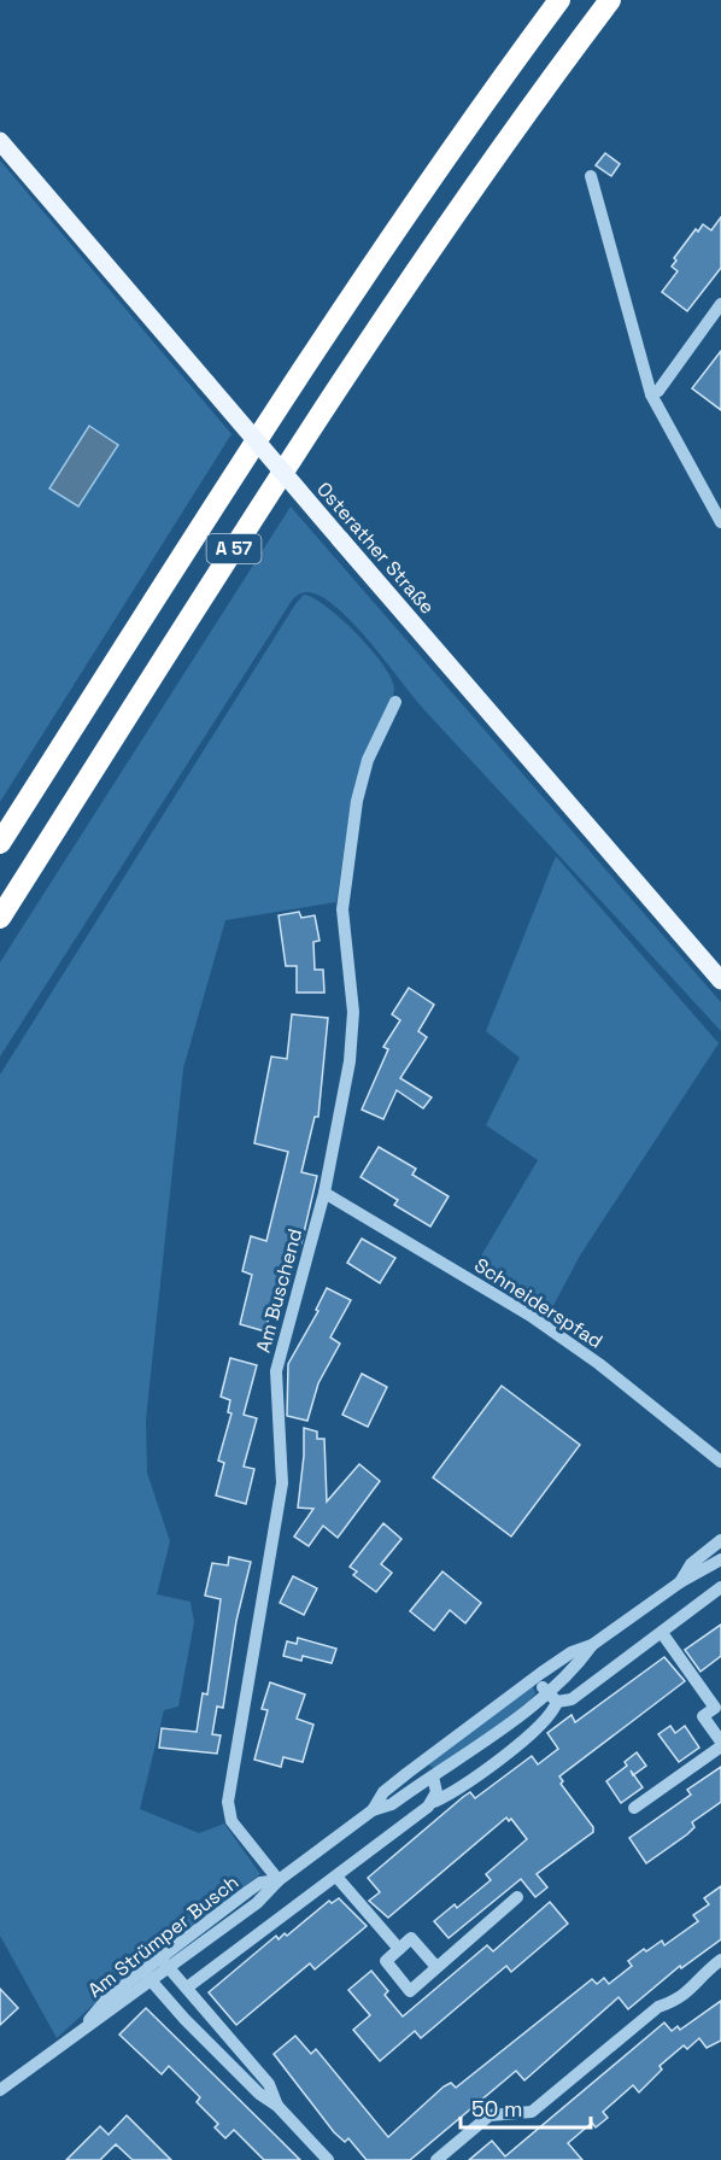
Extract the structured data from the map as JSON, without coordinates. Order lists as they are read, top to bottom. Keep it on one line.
{"streets":{"highway":["A 57"],"main road":["Osterather Straße"],"street":["Am Buschend","Schneiderspfad","Am Strümper Busch"]},"crossings":[["Am Buschend","Schneiderspfad"],["Am Buschend","Am Strümper Busch"]],"scale_bar":"50 m"}
